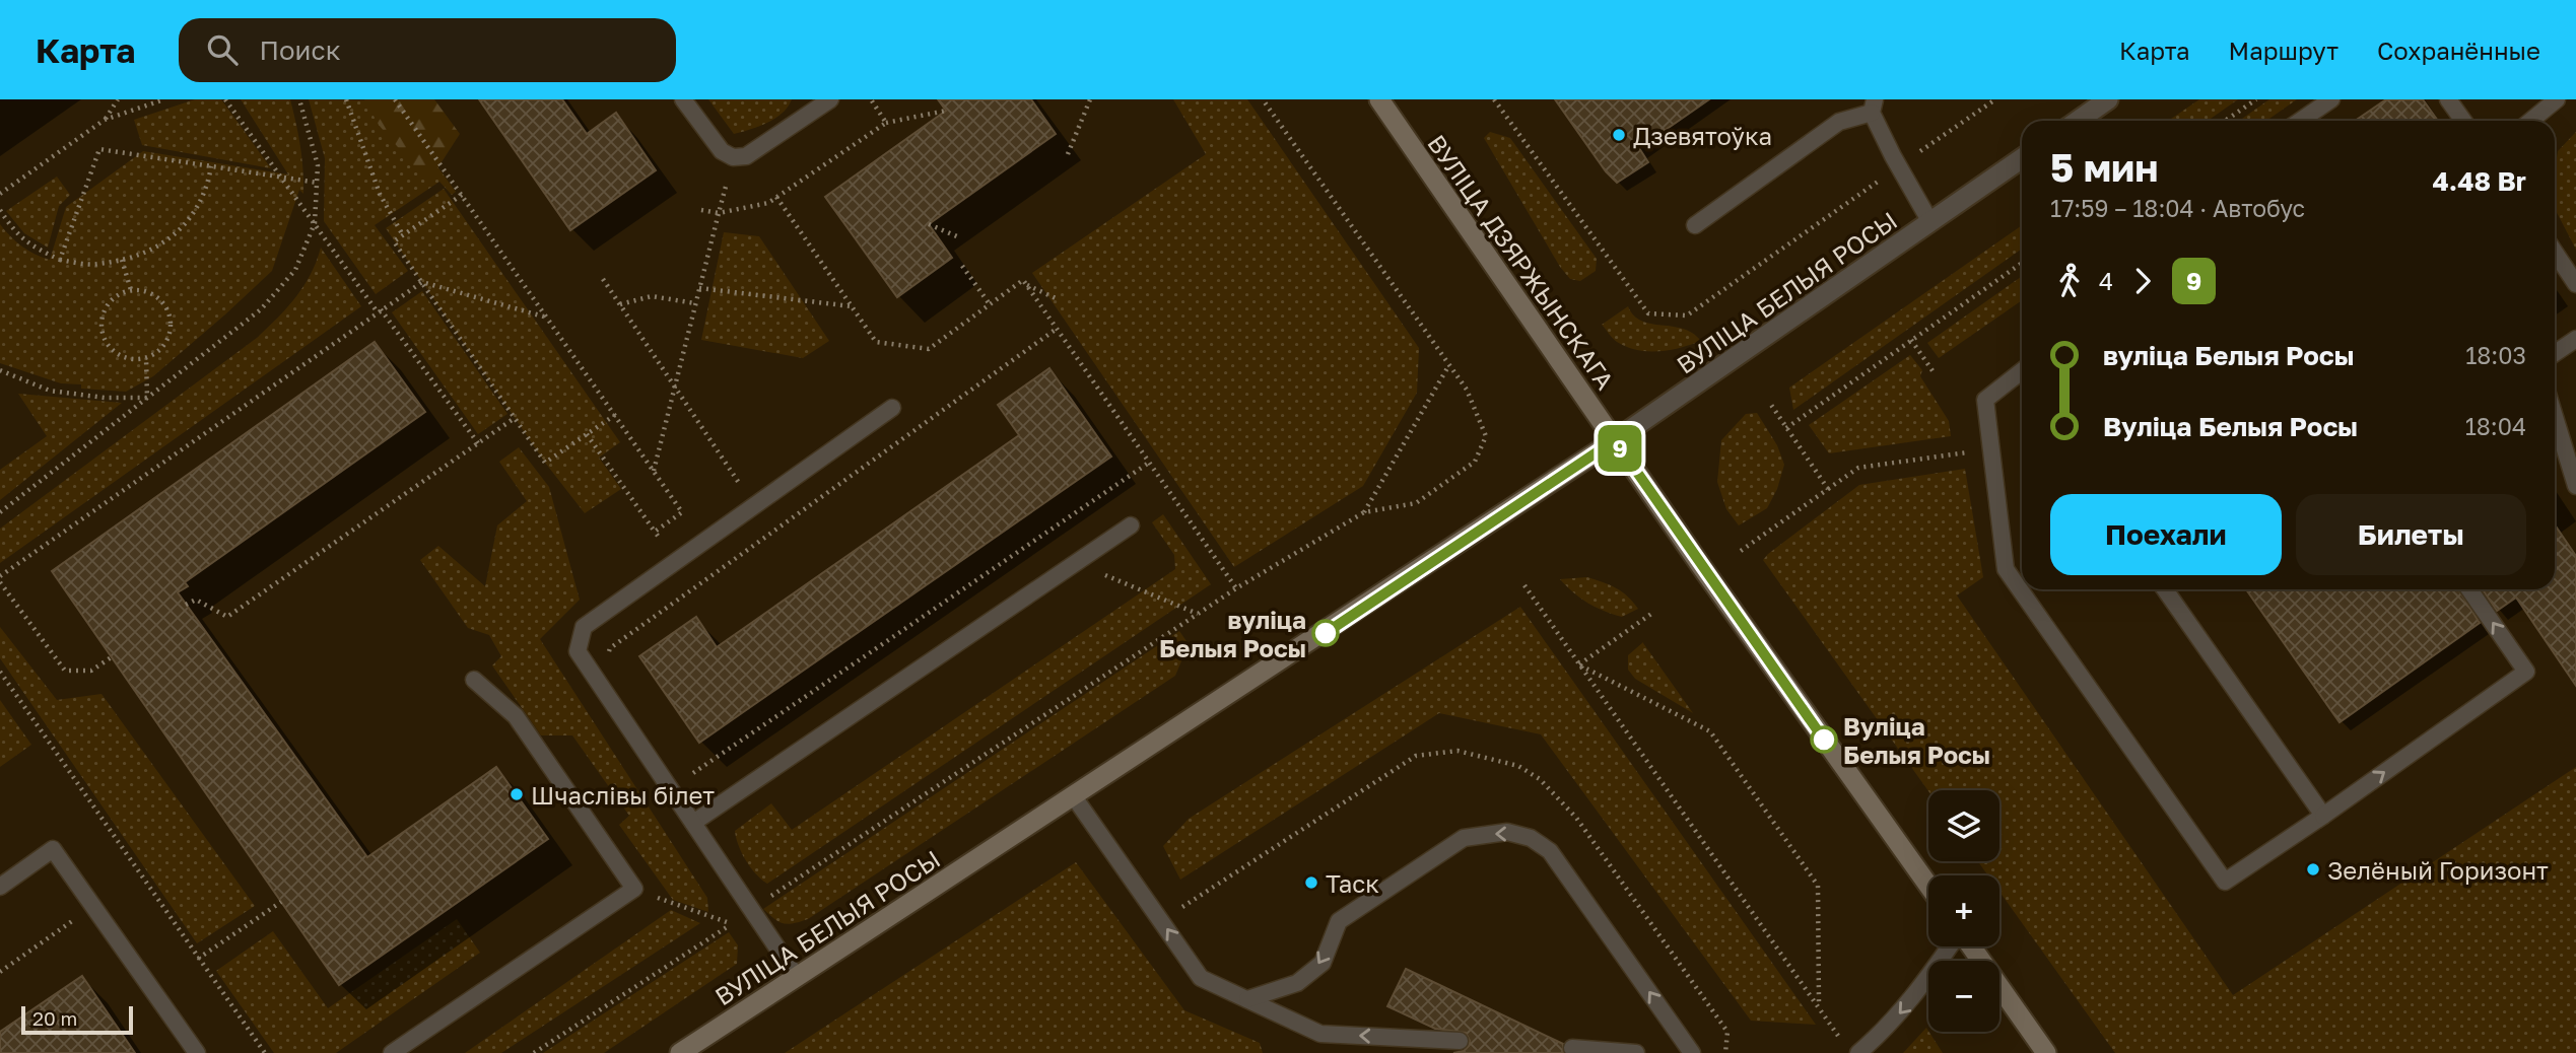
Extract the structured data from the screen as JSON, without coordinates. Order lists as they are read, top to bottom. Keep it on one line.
{"streets":{"main road":["ВУЛІЦА ДЗЯРЖЫНСКАГА","ВУЛІЦА БЕЛЫЯ РОСЫ"]},"crossings":[["ВУЛІЦА ДЗЯРЖЫНСКАГА","ВУЛІЦА БЕЛЫЯ РОСЫ"]],"places":["Дзевятоўка","вуліца Белыя Росы","Вуліца Белыя Росы","Шчаслівы білет","Зелёный Горизонт","Таск"],"lines":["bus line 9"],"scale_bar":"20 m","page":{"header":"Карта","search":"Поиск","nav":["Карта","Маршрут","Сохранённые"],"on_map":"9","heading":["5 мин","17:59 – 18:04 · Автобус","4.48 Br"],"legs":["4","9"],"list":[{"name":"вуліца Белыя Росы","value":"18:03"},{"name":"Вуліца Белыя Росы","value":"18:04"}],"buttons":["Поехали","Билеты"],"map_buttons":["+","−"],"scale":"20 m"}}
